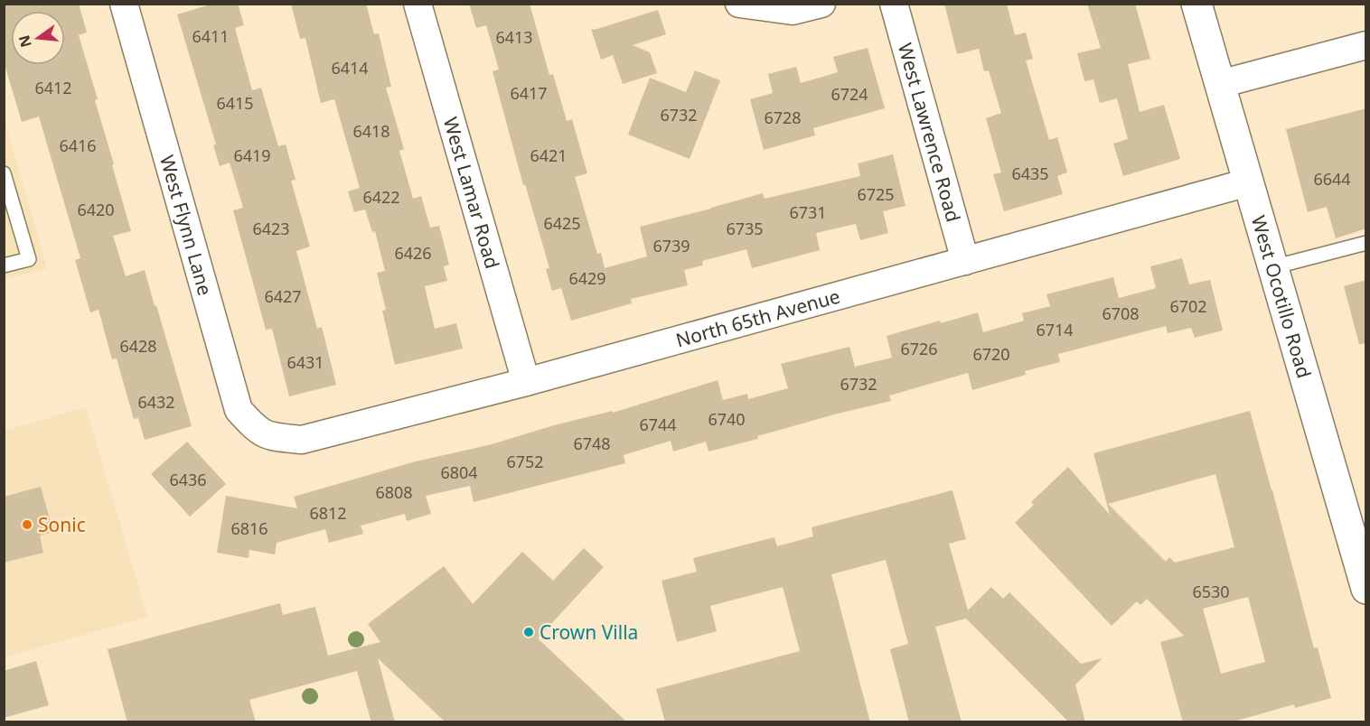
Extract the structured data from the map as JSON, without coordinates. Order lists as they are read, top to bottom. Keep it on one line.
{"streets":{"street":["West Lawrence Road","West Lamar Road","West Flynn Lane","West Ocotillo Road","North 65th Avenue"]},"crossings":[["West Lawrence Road","North 65th Avenue"],["West Lamar Road","North 65th Avenue"],["West Flynn Lane","North 65th Avenue"],["West Ocotillo Road","North 65th Avenue"]],"places":["Sonic","Crown Villa"],"house_numbers":["6411","6413","6414","6412","6417","6724","6415","6732","6728","6418","6416","6419","6421","6435","6644","6725","6422","6420","6731","6425","6423","6735","6739","6426","6429","6427","6702","6708","6714","6428","6726","6720","6431","6732","6432","6740","6744","6748","6752","6804","6436","6808","6812","6816","6530"],"north":"left"}
